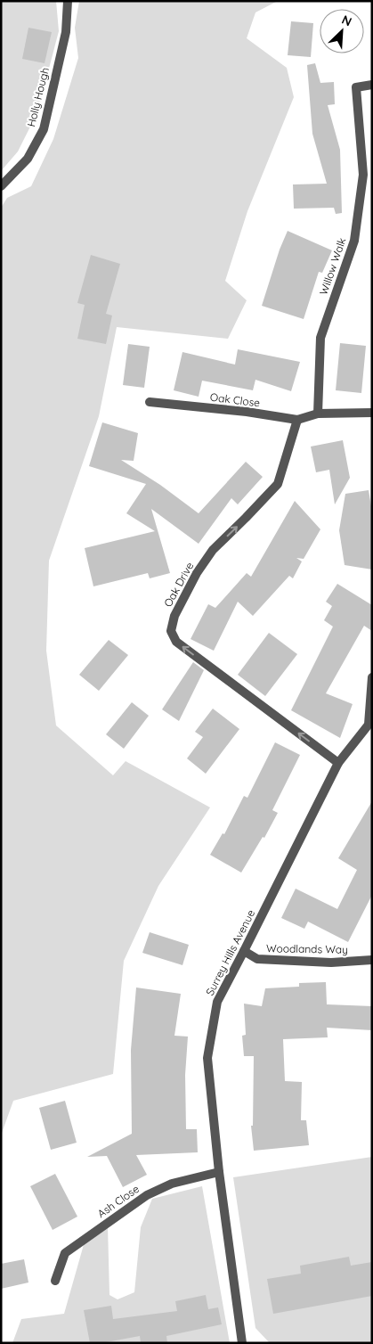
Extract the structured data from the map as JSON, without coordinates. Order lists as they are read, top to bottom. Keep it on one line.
{"streets":{"street":["Holly Hough","Willow Walk","Oak Close","Oak Drive","Woodlands Way","Surrey Hills Avenue","Ash Close"]},"crossings":[["Willow Walk","Oak Close"],["Oak Close","Oak Drive"],["Oak Drive","Surrey Hills Avenue"],["Woodlands Way","Surrey Hills Avenue"],["Surrey Hills Avenue","Ash Close"]],"north":"top right"}
